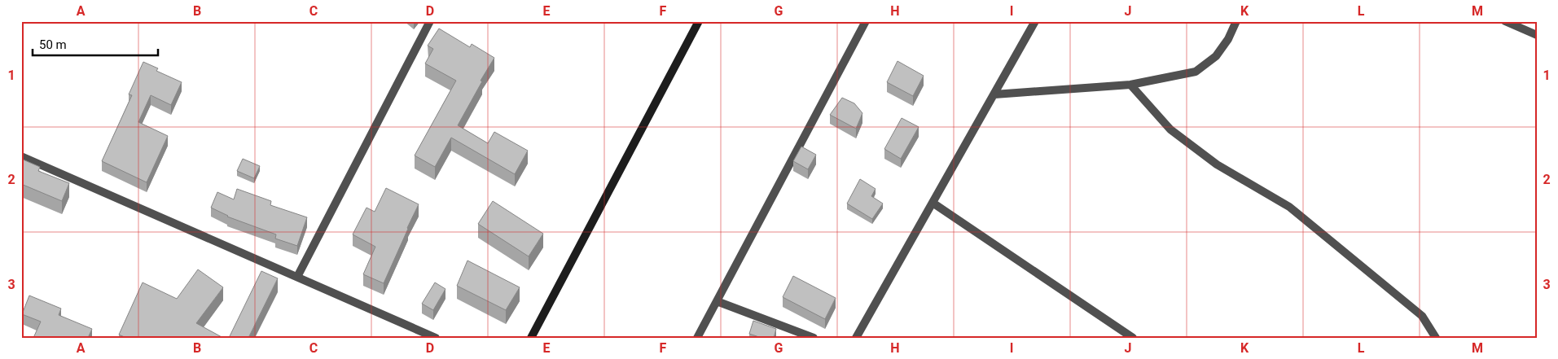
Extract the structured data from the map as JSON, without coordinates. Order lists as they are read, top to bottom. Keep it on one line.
{"scale_bar":"50 m","grid":{"columns":["A","B","C","D","E","F","G","H","I","J","K","L","M"],"rows":["1","2","3"]}}
